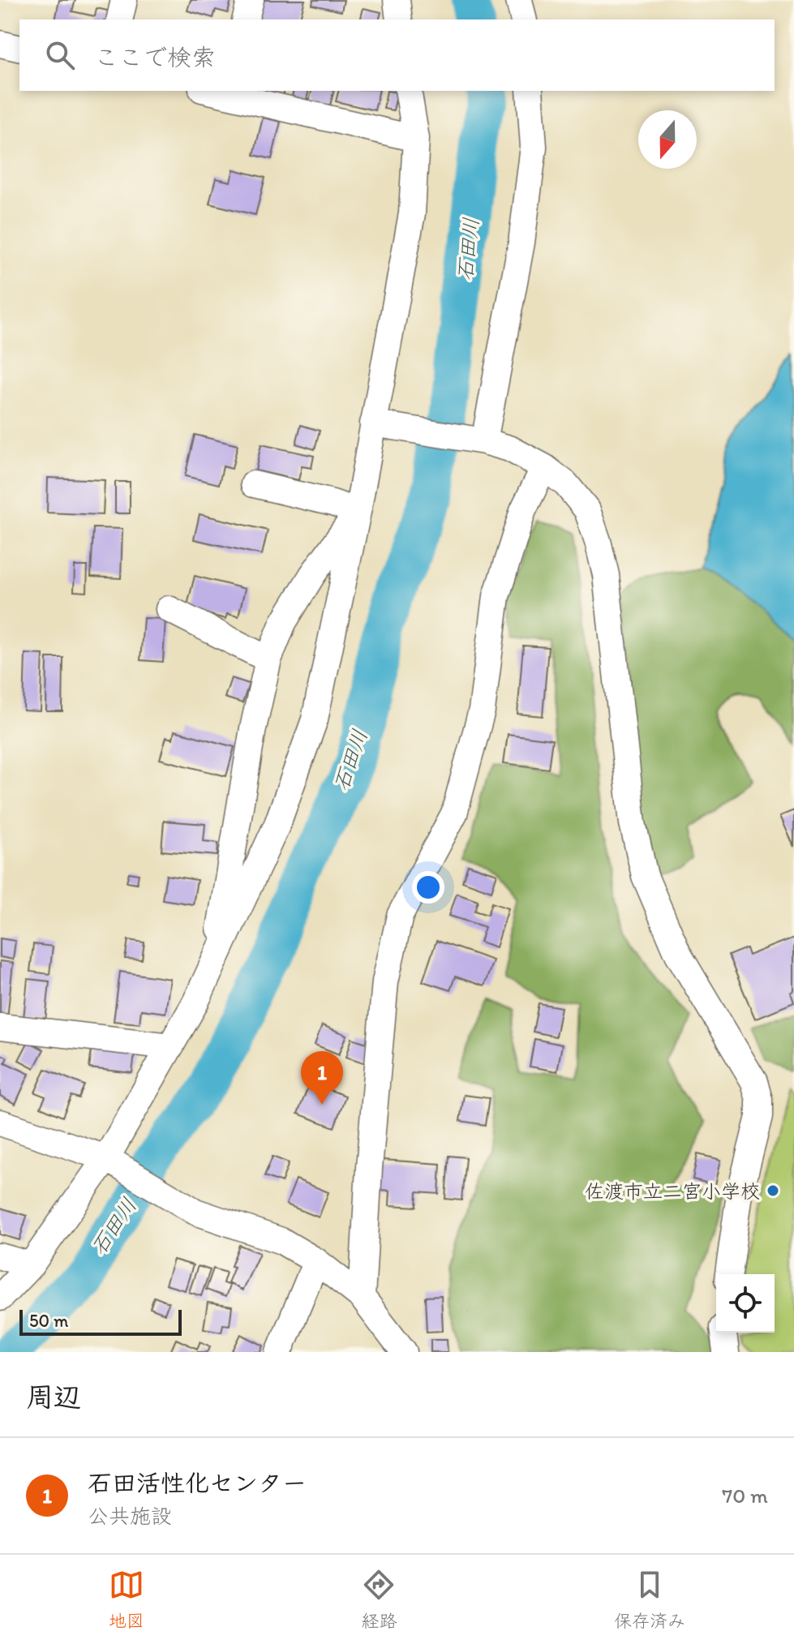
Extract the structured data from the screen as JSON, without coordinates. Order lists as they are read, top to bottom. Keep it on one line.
{"water":["石田川"],"places":["佐渡市立二宮小学校"],"scale_bar":"50 m","north":"bottom","page":{"search":"ここで検索","pins":"1","scale":"50 m","heading":"周辺","list":[{"mark":"1","name":"石田活性化センター","note":"公共施設","value":"70 m"}],"nav":["地図","経路","保存済み"]}}
